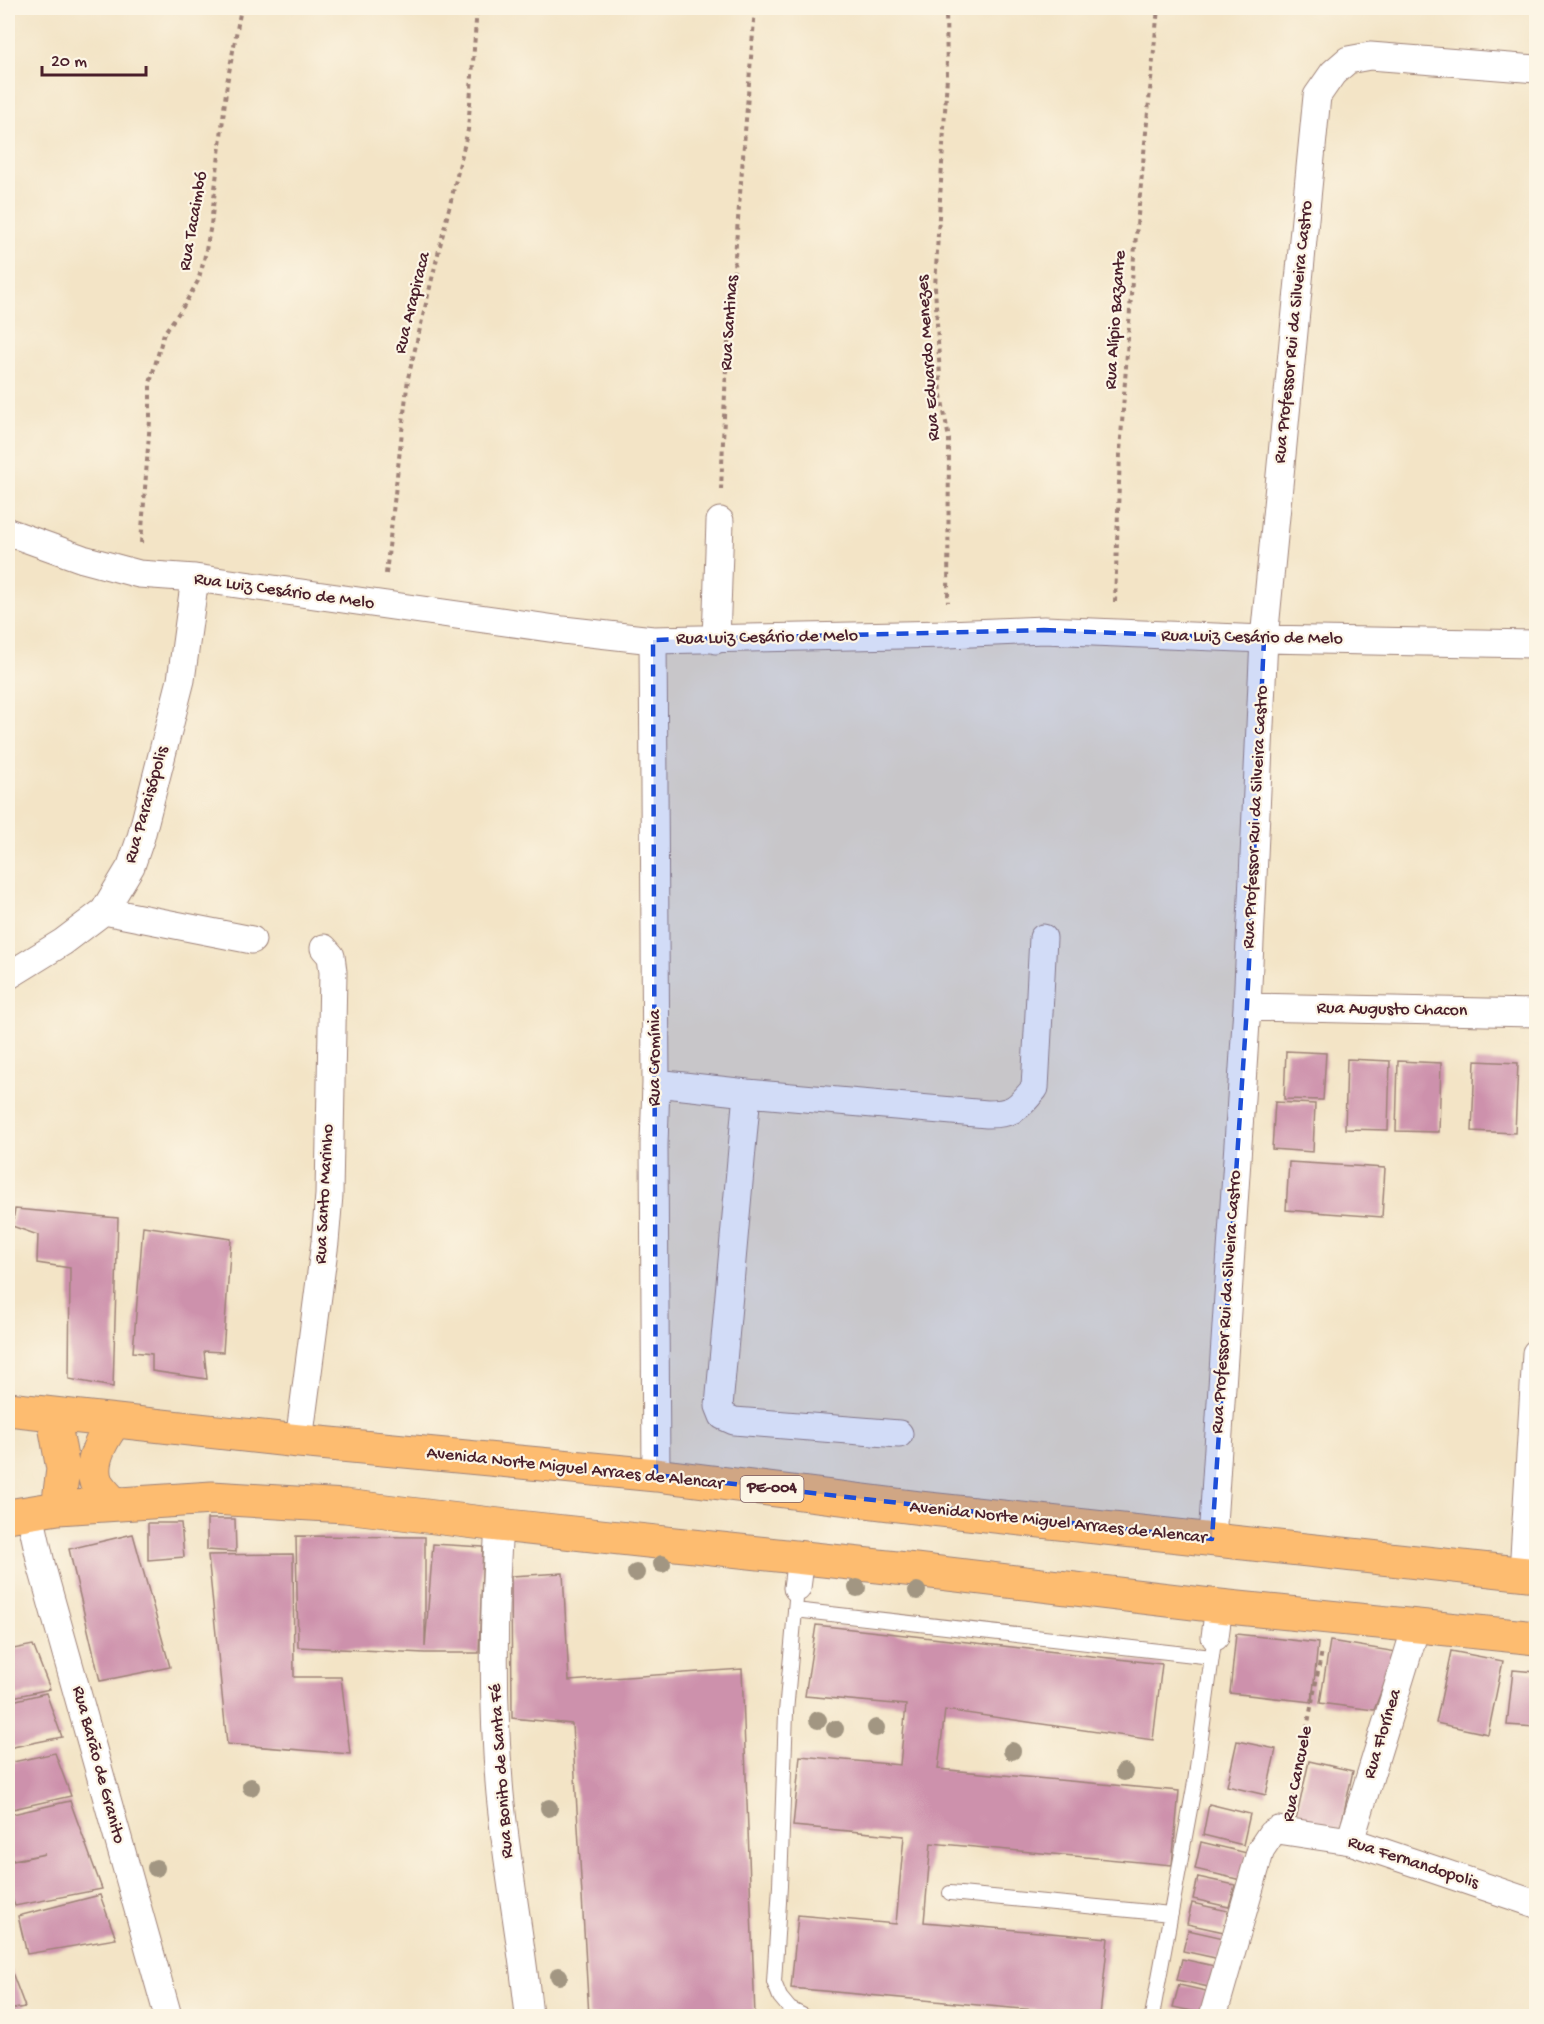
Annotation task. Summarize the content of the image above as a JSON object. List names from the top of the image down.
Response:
{
  "streets": {
    "main road": ["Avenida Norte Miguel Arraes de Alencar", "PE-004"],
    "street": [
      "Rua Professor Rui da Silveira Castro",
      "Rua Luiz Cesário de Melo",
      "Rua Paraisópolis",
      "Rua Augusto Chacon",
      "Rua Cromínia",
      "Rua Santo Marinho",
      "Rua Florínea",
      "Rua Barão de Granito",
      "Rua Bonito de Santa Fé",
      "Rua Cancuele",
      "Rua Fernandopolis"
    ],
    "path": [
      "Rua Tacaimbó",
      "Rua Arapiraca",
      "Rua Alípio Bazante",
      "Rua Santinas",
      "Rua Eduardo Menezes"
    ]
  },
  "crossings": [
    ["Rua Tacaimbó", "Rua Luiz Cesário de Melo"],
    ["Rua Arapiraca", "Rua Luiz Cesário de Melo"],
    ["Rua Alípio Bazante", "Rua Luiz Cesário de Melo"],
    ["Rua Professor Rui da Silveira Castro", "Rua Luiz Cesário de Melo"],
    ["Rua Professor Rui da Silveira Castro", "Rua Augusto Chacon"],
    ["Rua Professor Rui da Silveira Castro", "Avenida Norte Miguel Arraes de Alencar"],
    ["Rua Eduardo Menezes", "Rua Luiz Cesário de Melo"],
    ["Rua Luiz Cesário de Melo", "Rua Paraisópolis"],
    ["Rua Luiz Cesário de Melo", "Rua Cromínia"],
    ["Rua Cromínia", "Avenida Norte Miguel Arraes de Alencar"],
    ["Rua Santo Marinho", "Avenida Norte Miguel Arraes de Alencar"],
    ["Rua Florínea", "Rua Fernandopolis"],
    ["Rua Cancuele", "Rua Fernandopolis"]
  ],
  "scale_bar": "20 m"
}
